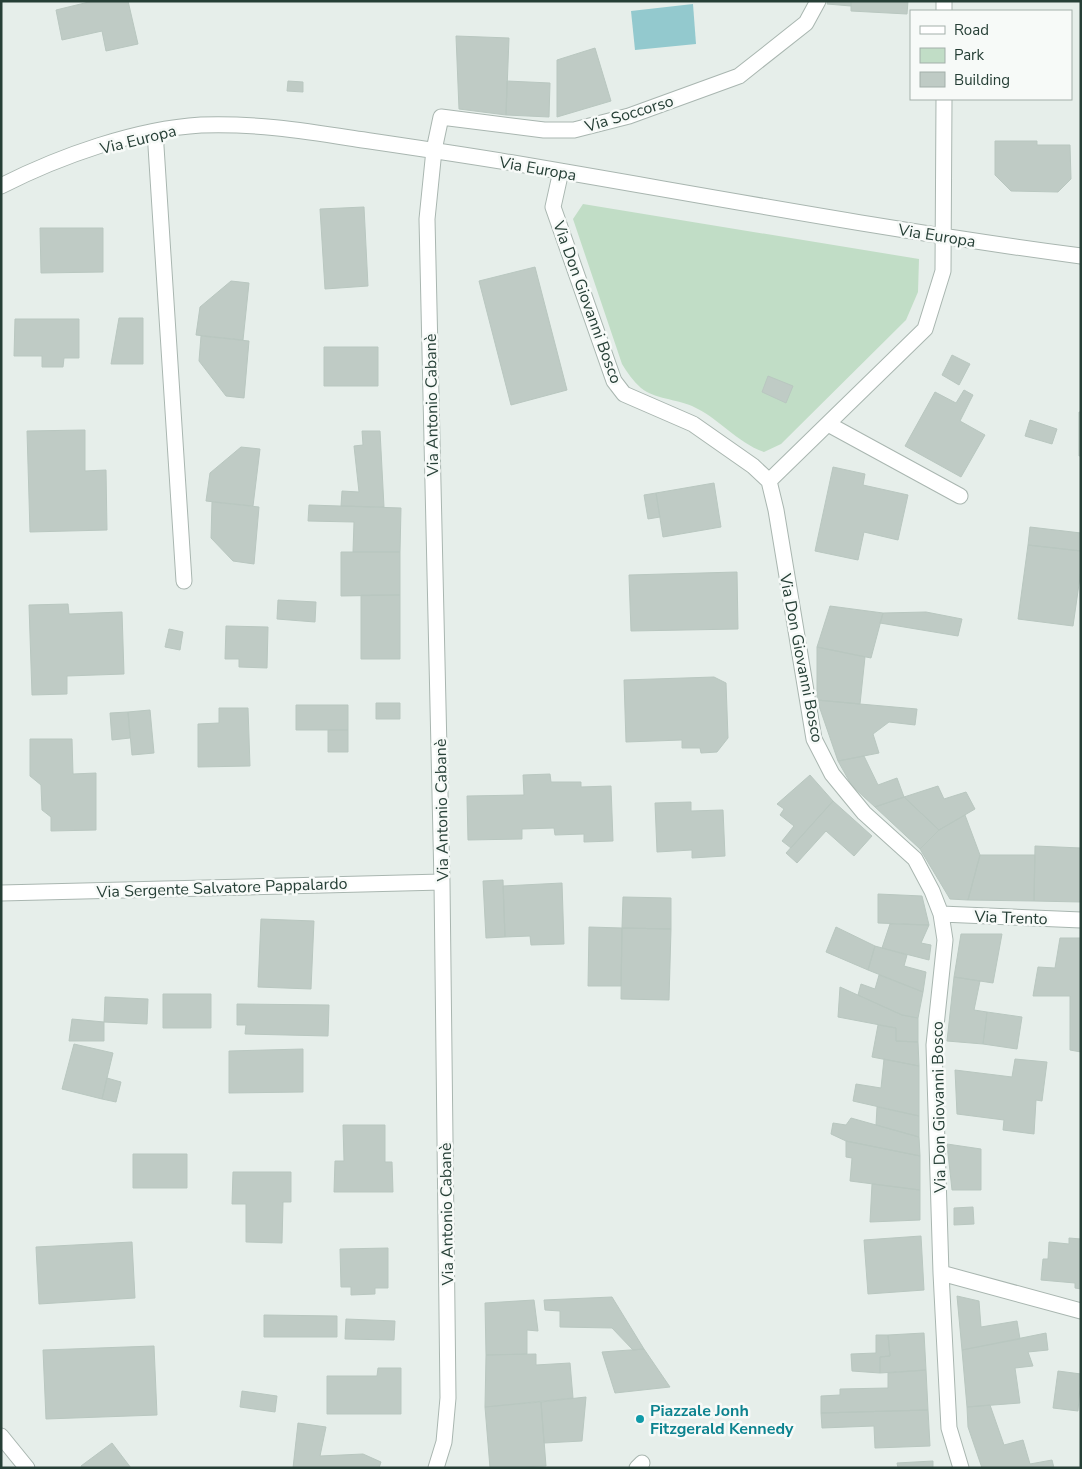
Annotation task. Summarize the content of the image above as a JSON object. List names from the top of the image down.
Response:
{
  "streets": {
    "street": [
      "Via Soccorso",
      "Via Europa",
      "Via Don Giovanni Bosco",
      "Via Antonio Cabanè",
      "Via Sergente Salvatore Pappalardo",
      "Via Trento"
    ]
  },
  "crossings": [
    ["Via Soccorso", "Via Europa"],
    ["Via Soccorso", "Via Antonio Cabanè"],
    ["Via Europa", "Via Don Giovanni Bosco"],
    ["Via Europa", "Via Antonio Cabanè"],
    ["Via Don Giovanni Bosco", "Via Trento"],
    ["Via Antonio Cabanè", "Via Sergente Salvatore Pappalardo"]
  ],
  "places": ["Piazzale Jonh Fitzgerald Kennedy"],
  "legend": ["Road", "Park", "Building"]
}
